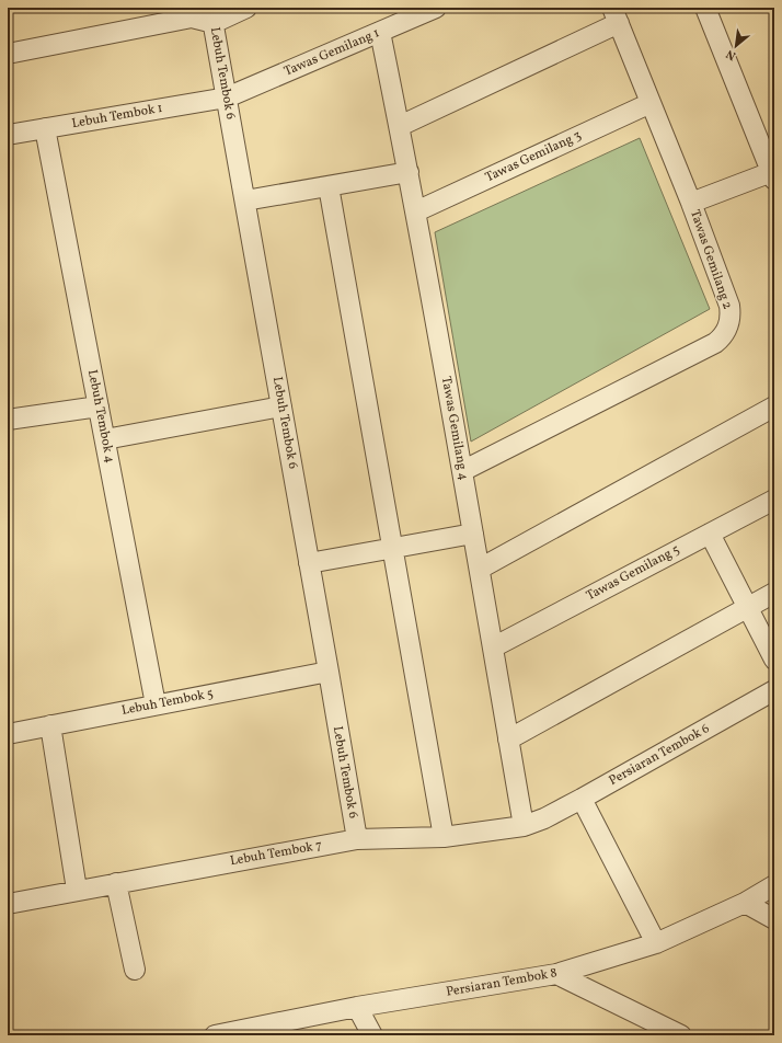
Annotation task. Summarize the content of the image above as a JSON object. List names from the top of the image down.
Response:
{
  "streets": {
    "street": [
      "Tawas Gemilang 1",
      "Lebuh Tembok 6",
      "Lebuh Tembok 1",
      "Tawas Gemilang 3",
      "Tawas Gemilang 2",
      "Lebuh Tembok 4",
      "Tawas Gemilang 4",
      "Tawas Gemilang 5",
      "Lebuh Tembok 5",
      "Persiaran Tembok 6",
      "Lebuh Tembok 7",
      "Persiaran Tembok 8"
    ]
  },
  "crossings": [
    ["Tawas Gemilang 1", "Lebuh Tembok 6"],
    ["Tawas Gemilang 1", "Lebuh Tembok 1"],
    ["Tawas Gemilang 1", "Tawas Gemilang 4"],
    ["Lebuh Tembok 6", "Lebuh Tembok 1"],
    ["Lebuh Tembok 6", "Lebuh Tembok 5"],
    ["Lebuh Tembok 6", "Lebuh Tembok 7"],
    ["Lebuh Tembok 1", "Lebuh Tembok 4"],
    ["Tawas Gemilang 3", "Tawas Gemilang 2"],
    ["Tawas Gemilang 3", "Tawas Gemilang 4"],
    ["Tawas Gemilang 2", "Tawas Gemilang 4"],
    ["Lebuh Tembok 4", "Lebuh Tembok 5"],
    ["Tawas Gemilang 4", "Tawas Gemilang 5"],
    ["Tawas Gemilang 4", "Lebuh Tembok 7"],
    ["Persiaran Tembok 6", "Lebuh Tembok 7"]
  ],
  "north": "bottom left"
}
